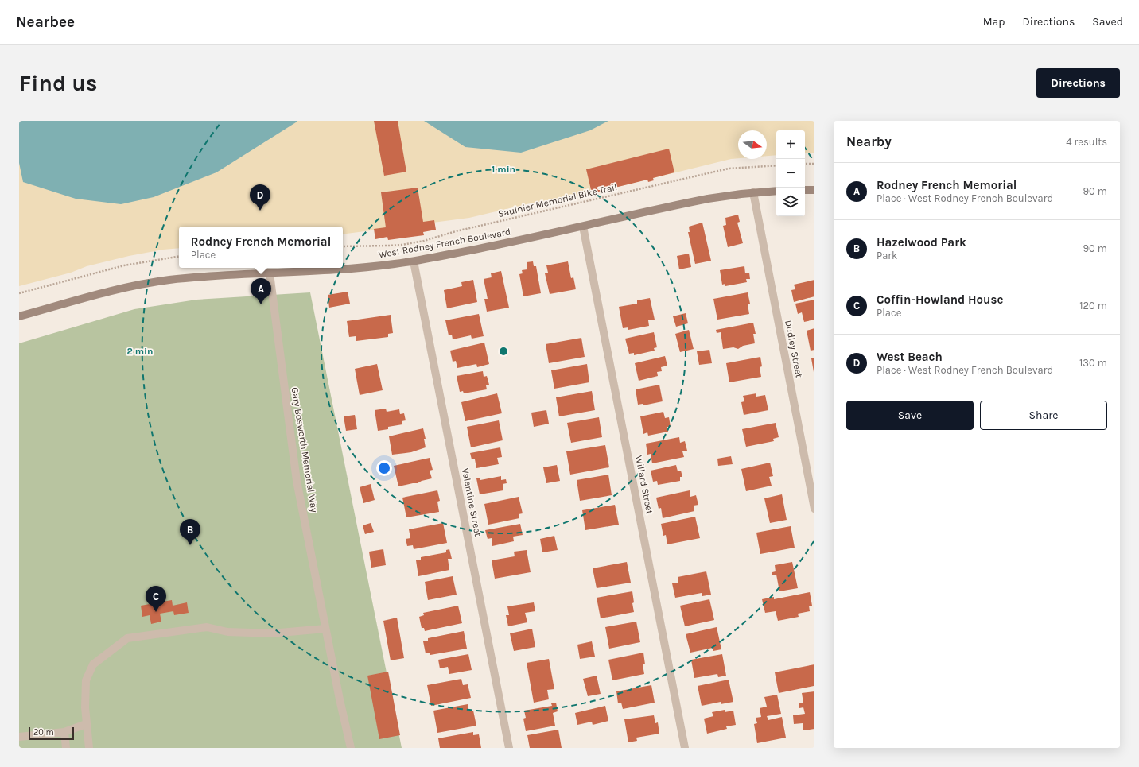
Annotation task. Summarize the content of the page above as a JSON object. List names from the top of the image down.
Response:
{
  "streets": {
    "main road": ["West Rodney French Boulevard"],
    "street": [
      "Dudley Street",
      "Gary Bosworth Memorial Way",
      "Willard Street",
      "Valentine Street"
    ],
    "path": ["Saulnier Memorial Bike Trail"]
  },
  "crossings": [
    ["West Rodney French Boulevard", "Dudley Street"],
    ["West Rodney French Boulevard", "Gary Bosworth Memorial Way"],
    ["West Rodney French Boulevard", "Willard Street"],
    ["West Rodney French Boulevard", "Valentine Street"]
  ],
  "scale_bar": "20 m",
  "north": "right",
  "page": {
    "header": "Nearbee",
    "nav": ["Map", "Directions", "Saved"],
    "buttons": [
      "Directions",
      ["Save", "Share"]
    ],
    "title": "Find us",
    "heading": ["Nearby", "4 results"],
    "map_buttons": ["+", "−"],
    "list": [
      {
        "mark": "A",
        "name": "Rodney French Memorial",
        "note": "Place · West Rodney French Boulevard",
        "value": "90 m"
      },
      {
        "mark": "B",
        "name": "Hazelwood Park",
        "note": "Park",
        "value": "90 m"
      },
      {
        "mark": "C",
        "name": "Coffin-Howland House",
        "note": "Place",
        "value": "120 m"
      },
      {
        "mark": "D",
        "name": "West Beach",
        "note": "Place · West Rodney French Boulevard",
        "value": "130 m"
      }
    ],
    "pins": [
      "D",
      "A",
      "B",
      "C"
    ],
    "popup": ["Rodney French Memorial", "Place"],
    "scale": "20 m"
  },
  "rings": ["1 min", "2 min"]
}
